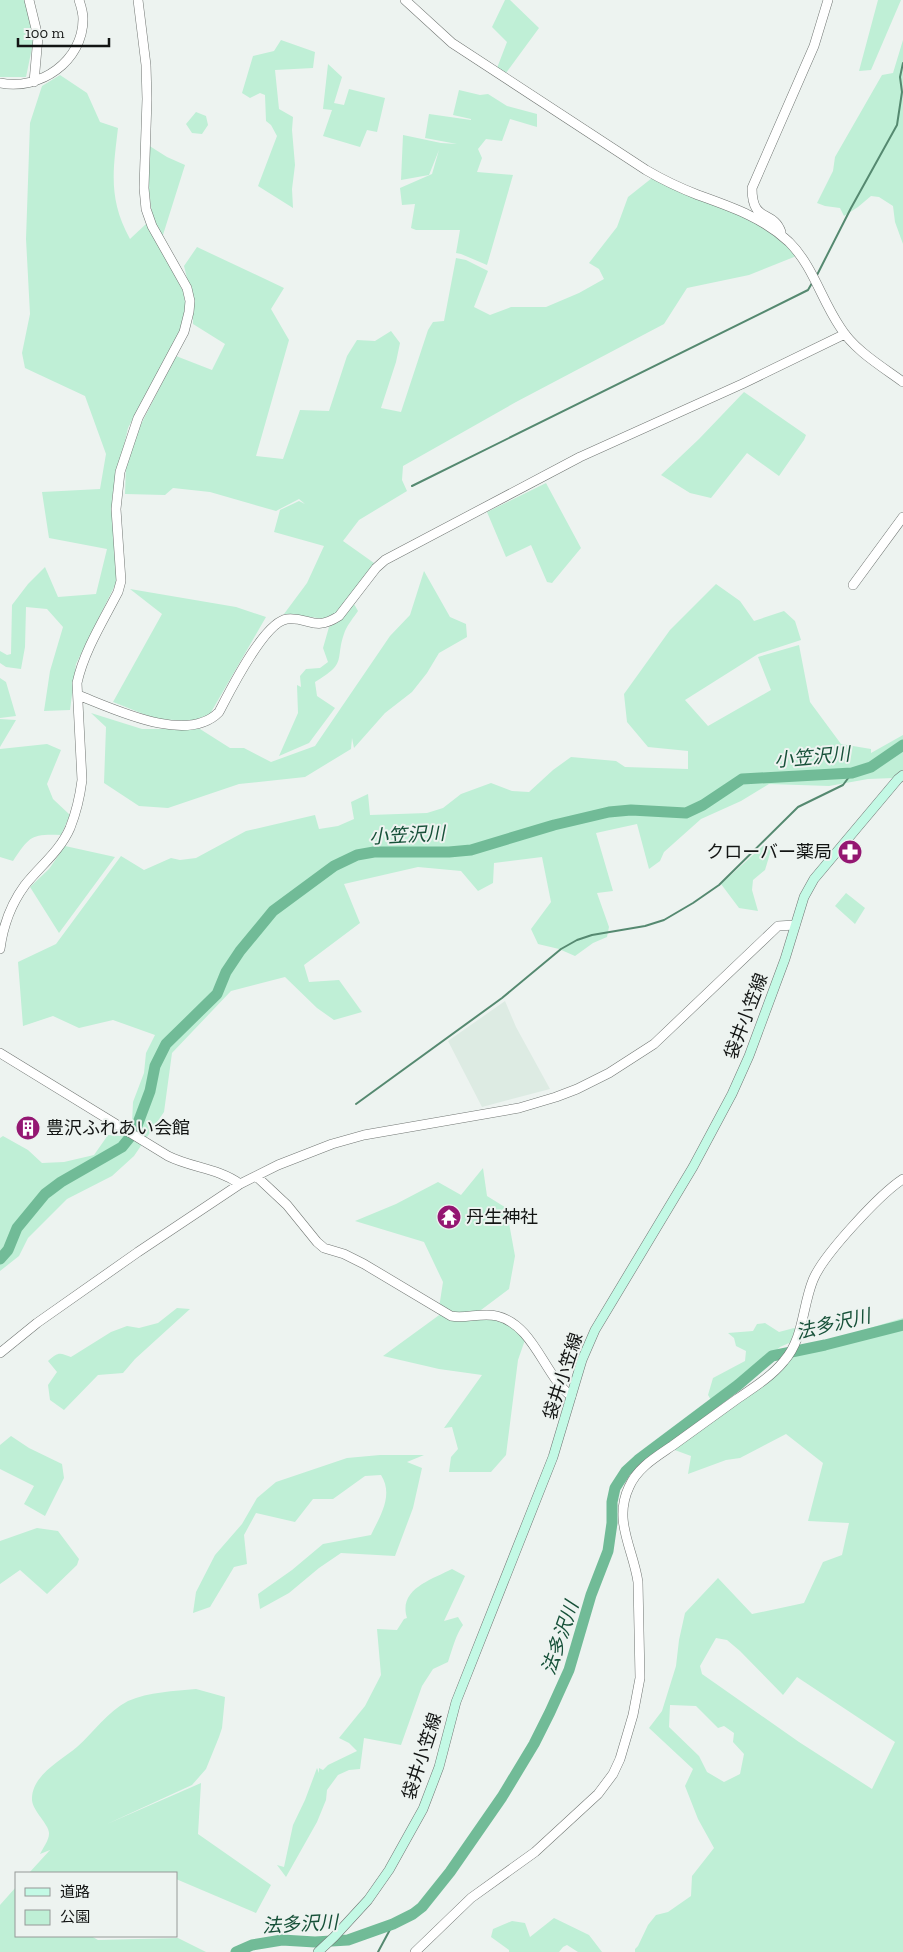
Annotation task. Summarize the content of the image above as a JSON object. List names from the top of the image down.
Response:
{
  "streets": {
    "main road": ["袋井小笠線"]
  },
  "water": ["小笠沢川", "法多沢川"],
  "places": {
    "pharmacy": ["クローバー薬局"],
    "building": ["豊沢ふれあい会館"],
    "temple": ["丹生神社"]
  },
  "legend": ["道路", "公園"],
  "scale_bar": "100 m"
}
